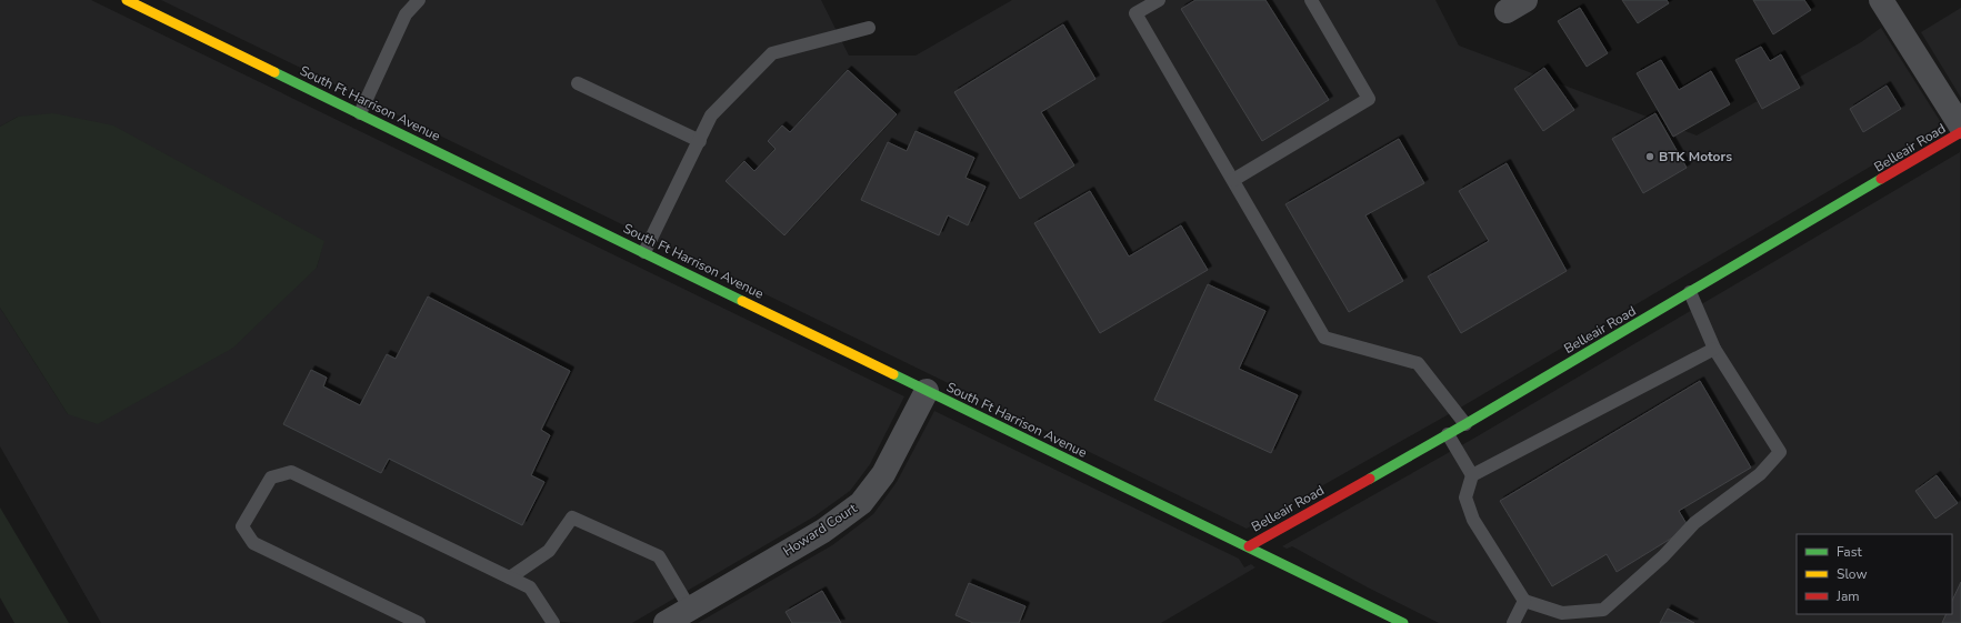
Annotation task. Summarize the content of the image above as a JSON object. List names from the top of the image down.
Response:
{
  "streets": {
    "main road": ["South Ft Harrison Avenue", "Belleair Road"],
    "street": ["Howard Court"]
  },
  "crossings": [
    ["South Ft Harrison Avenue", "Belleair Road"],
    ["South Ft Harrison Avenue", "Howard Court"]
  ],
  "places": ["BTK Motors"],
  "legend": ["Fast", "Slow", "Jam"]
}
